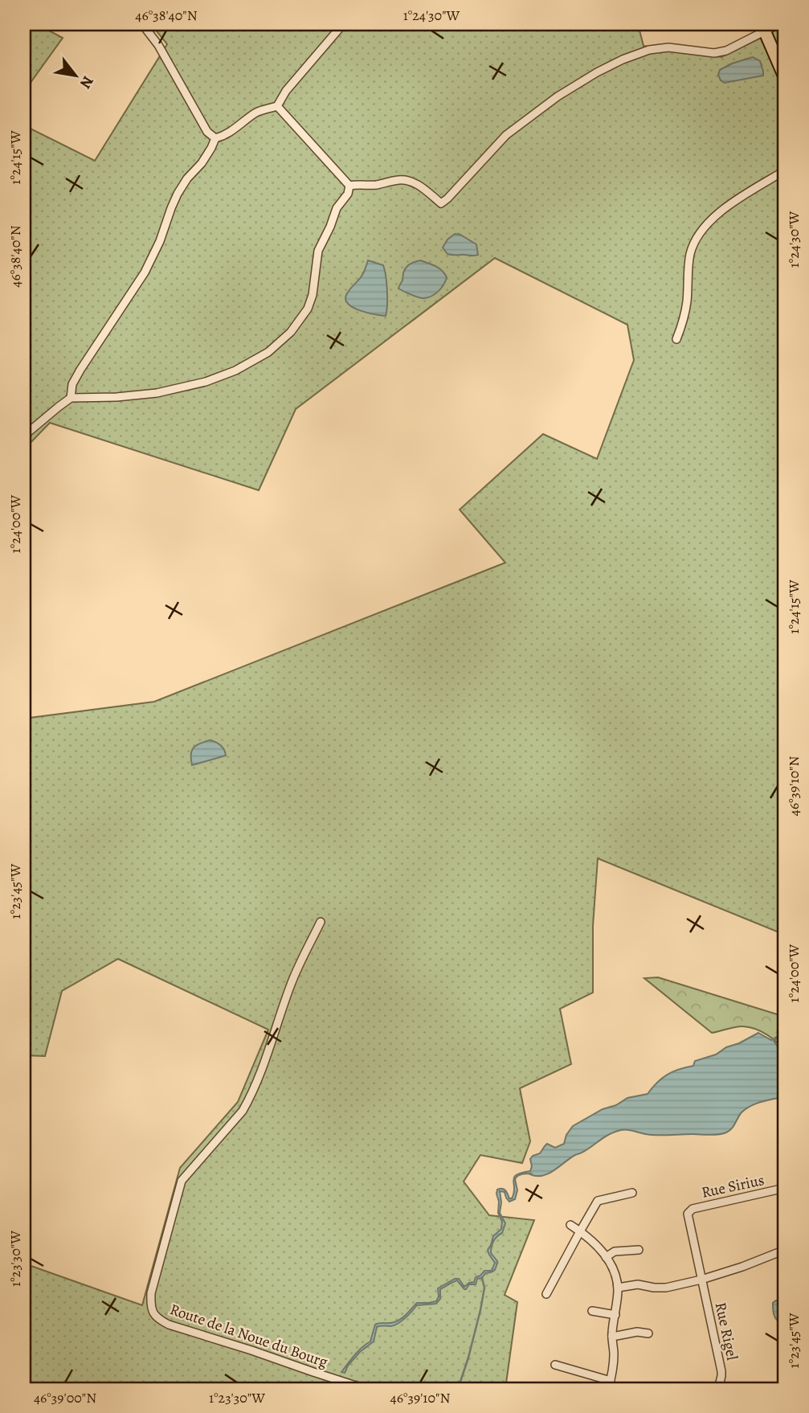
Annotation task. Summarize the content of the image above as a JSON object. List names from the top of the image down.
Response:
{
  "streets": {
    "street": ["Rue Sirius", "Rue Rigel", "Route de la Noue du Bourg"]
  },
  "crossings": [
    ["Rue Sirius", "Rue Rigel"]
  ],
  "north": "bottom right",
  "coordinates": [
    "46°38'40\"N",
    "1°24'30\"W",
    "1°24'15\"W",
    "1°24'00\"W",
    "46°39'10\"N",
    "1°23'45\"W",
    "1°23'30\"W",
    "46°39'00\"N"
  ]
}
